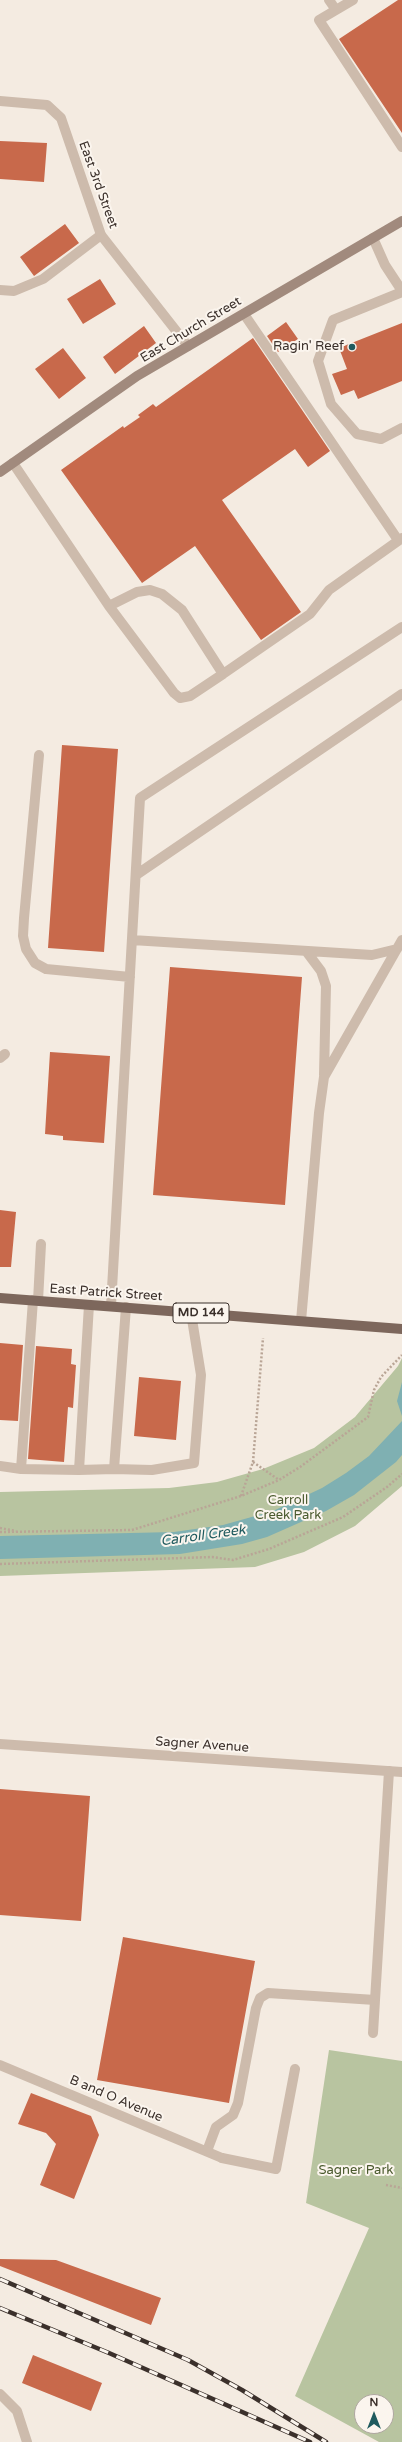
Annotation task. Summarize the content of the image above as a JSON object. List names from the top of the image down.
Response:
{
  "streets": {
    "main road": ["East Church Street", "East Patrick Street", "MD 144"],
    "street": ["East 3rd Street", "Sagner Avenue", "B and O Avenue"]
  },
  "crossings": [
    ["East 3rd Street", "East Church Street"]
  ],
  "water": ["Carroll Creek"],
  "parks": ["Carroll Creek Park", "Sagner Park"],
  "places": ["Ragin' Reef"],
  "north": "top"
}
